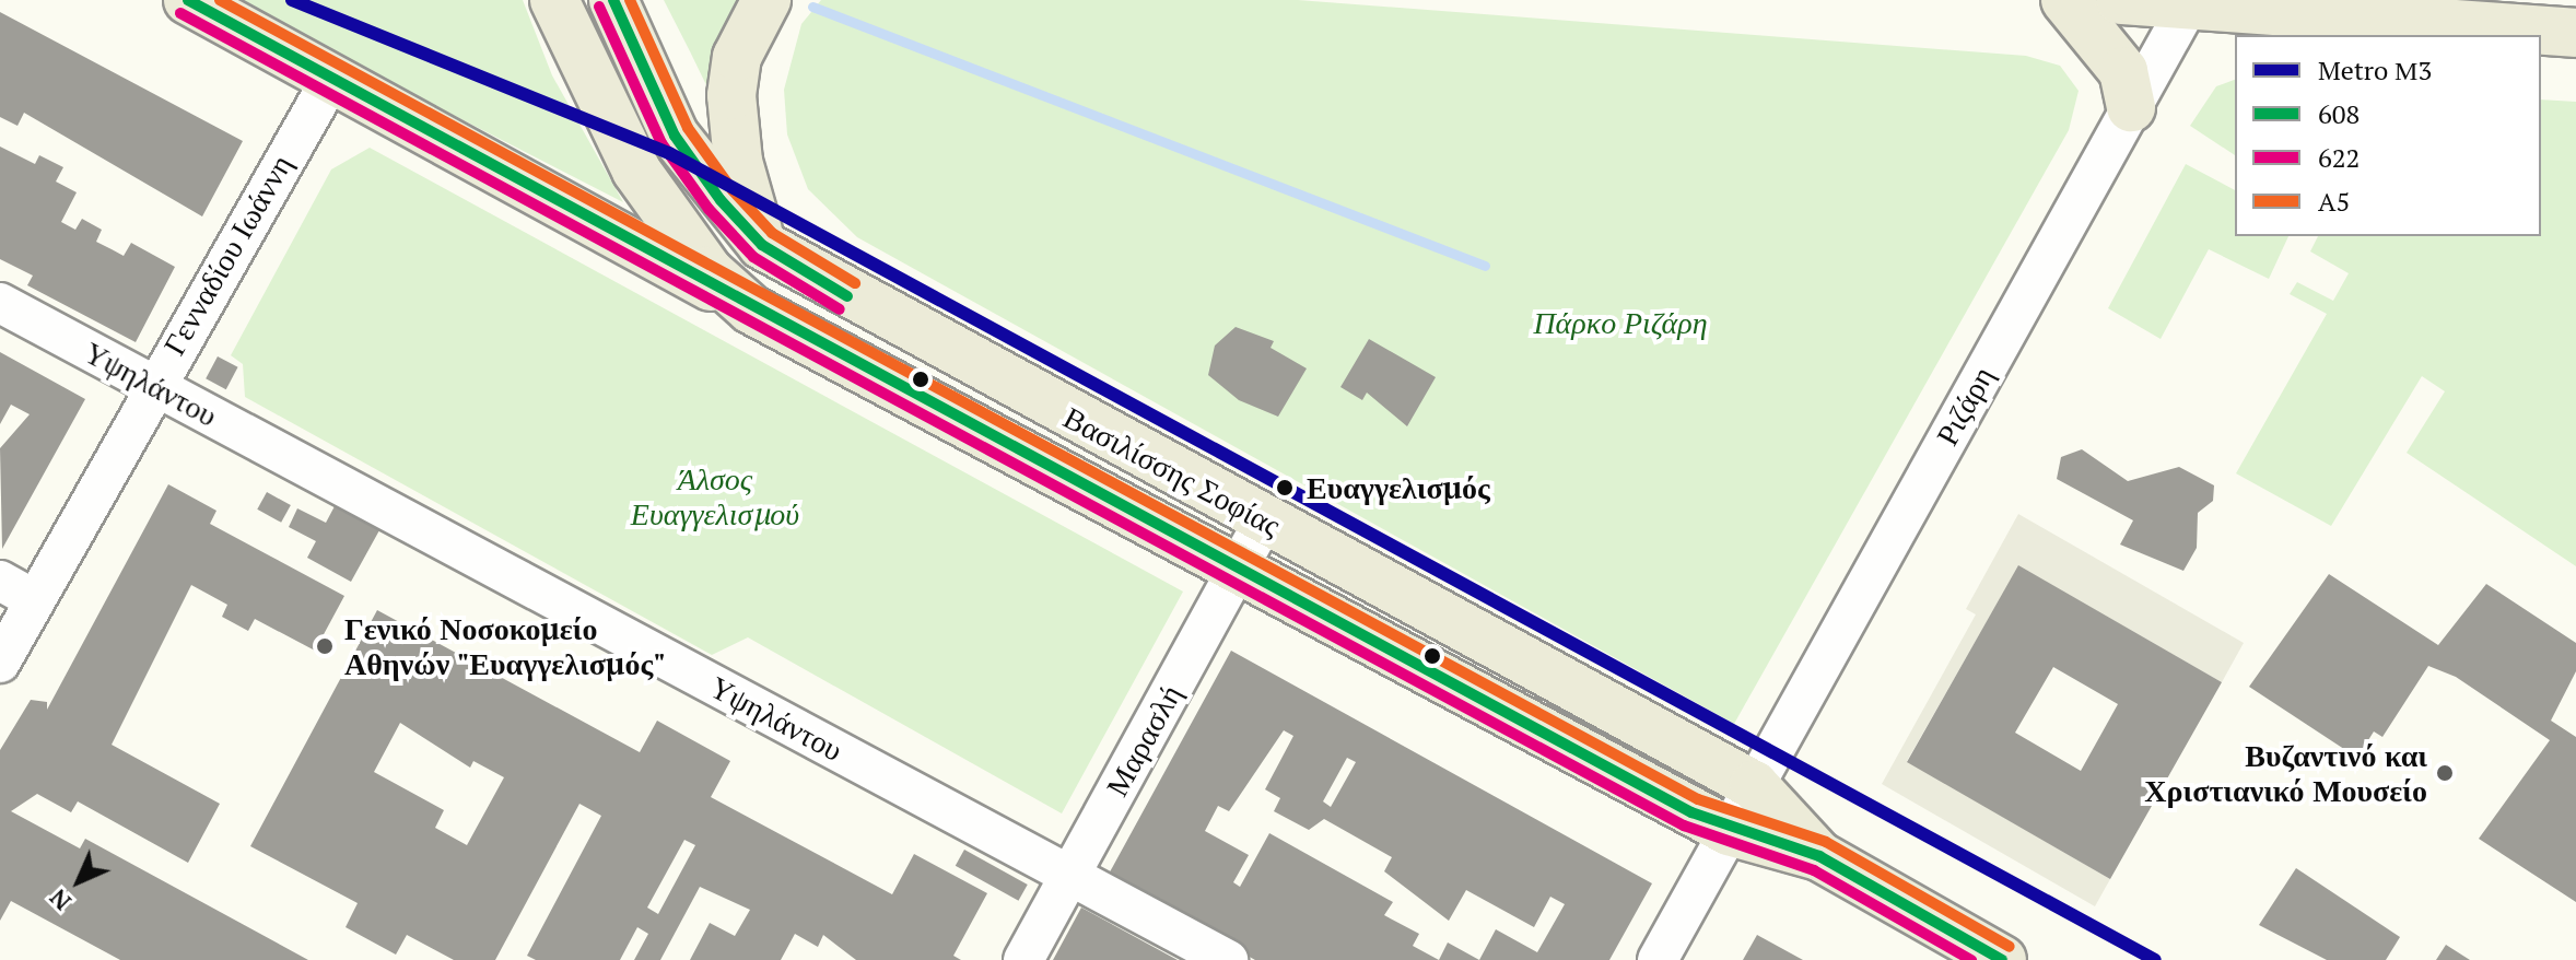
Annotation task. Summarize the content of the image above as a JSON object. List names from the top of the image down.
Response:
{
  "streets": {
    "main road": ["Βασιλίσσης Σοφίας"],
    "street": [
      "Γενναδίου Ιωάννη",
      "Υψηλάντου",
      "Ριζάρη",
      "Μαρασλή"
    ]
  },
  "crossings": [
    ["Γενναδίου Ιωάννη", "Υψηλάντου"],
    ["Υψηλάντου", "Μαρασλή"],
    ["Ριζάρη", "Βασιλίσσης Σοφίας"],
    ["Βασιλίσσης Σοφίας", "Μαρασλή"]
  ],
  "parks": ["Πάρκο Ριζάρη", "Άλσος Ευαγγελισμού"],
  "places": ["Ευαγγελισμός", "Γενικό Νοσοκομείο Αθηνών \"Ευαγγελισμός\"", "Βυζαντινό και Χριστιανικό Μουσείο"],
  "lines": [
    "metro line Μ3",
    "transit line 608",
    "transit line A5",
    "transit line 622"
  ],
  "legend": [
    "Metro Μ3",
    "608",
    "622",
    "A5"
  ],
  "north": "bottom left"
}
